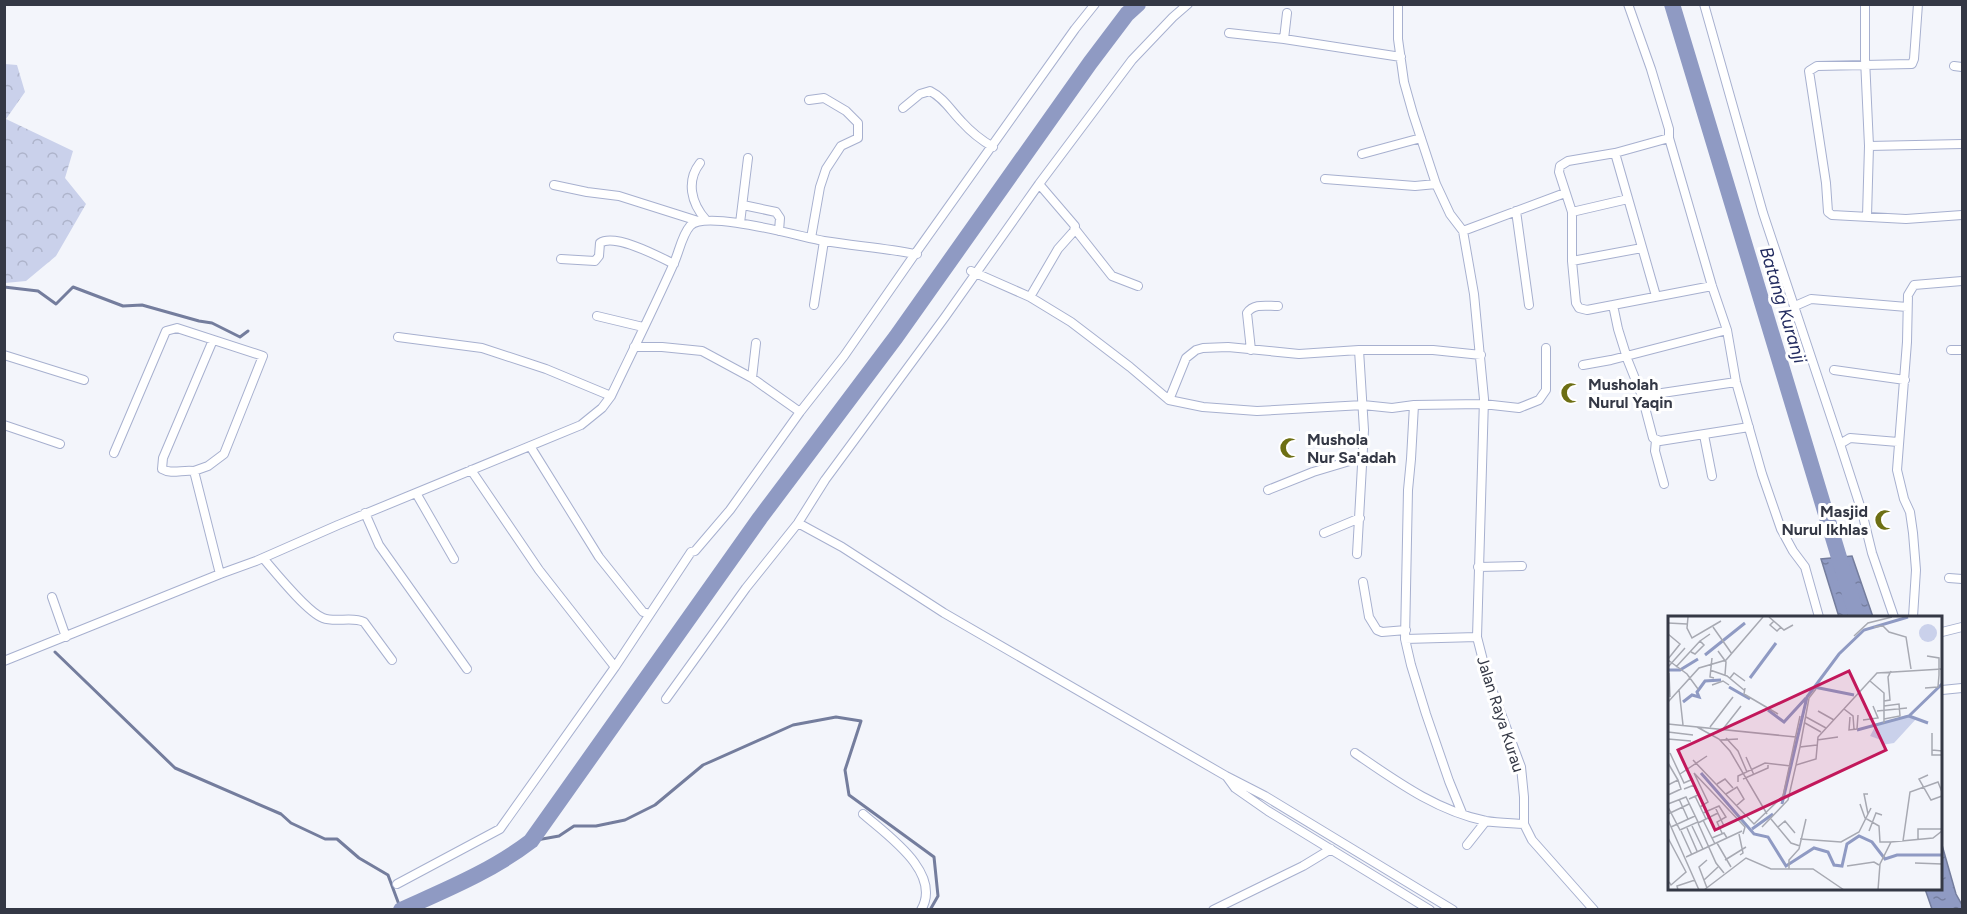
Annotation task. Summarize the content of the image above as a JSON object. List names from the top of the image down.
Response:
{
  "streets": {
    "street": ["Jalan Raya Kurau"]
  },
  "water": ["Batang Kuranji"],
  "places": {
    "mosque": ["Musholah Nurul Yaqin", "Mushola Nur Sa'adah", "Masjid Nurul Ikhlas"]
  }
}
